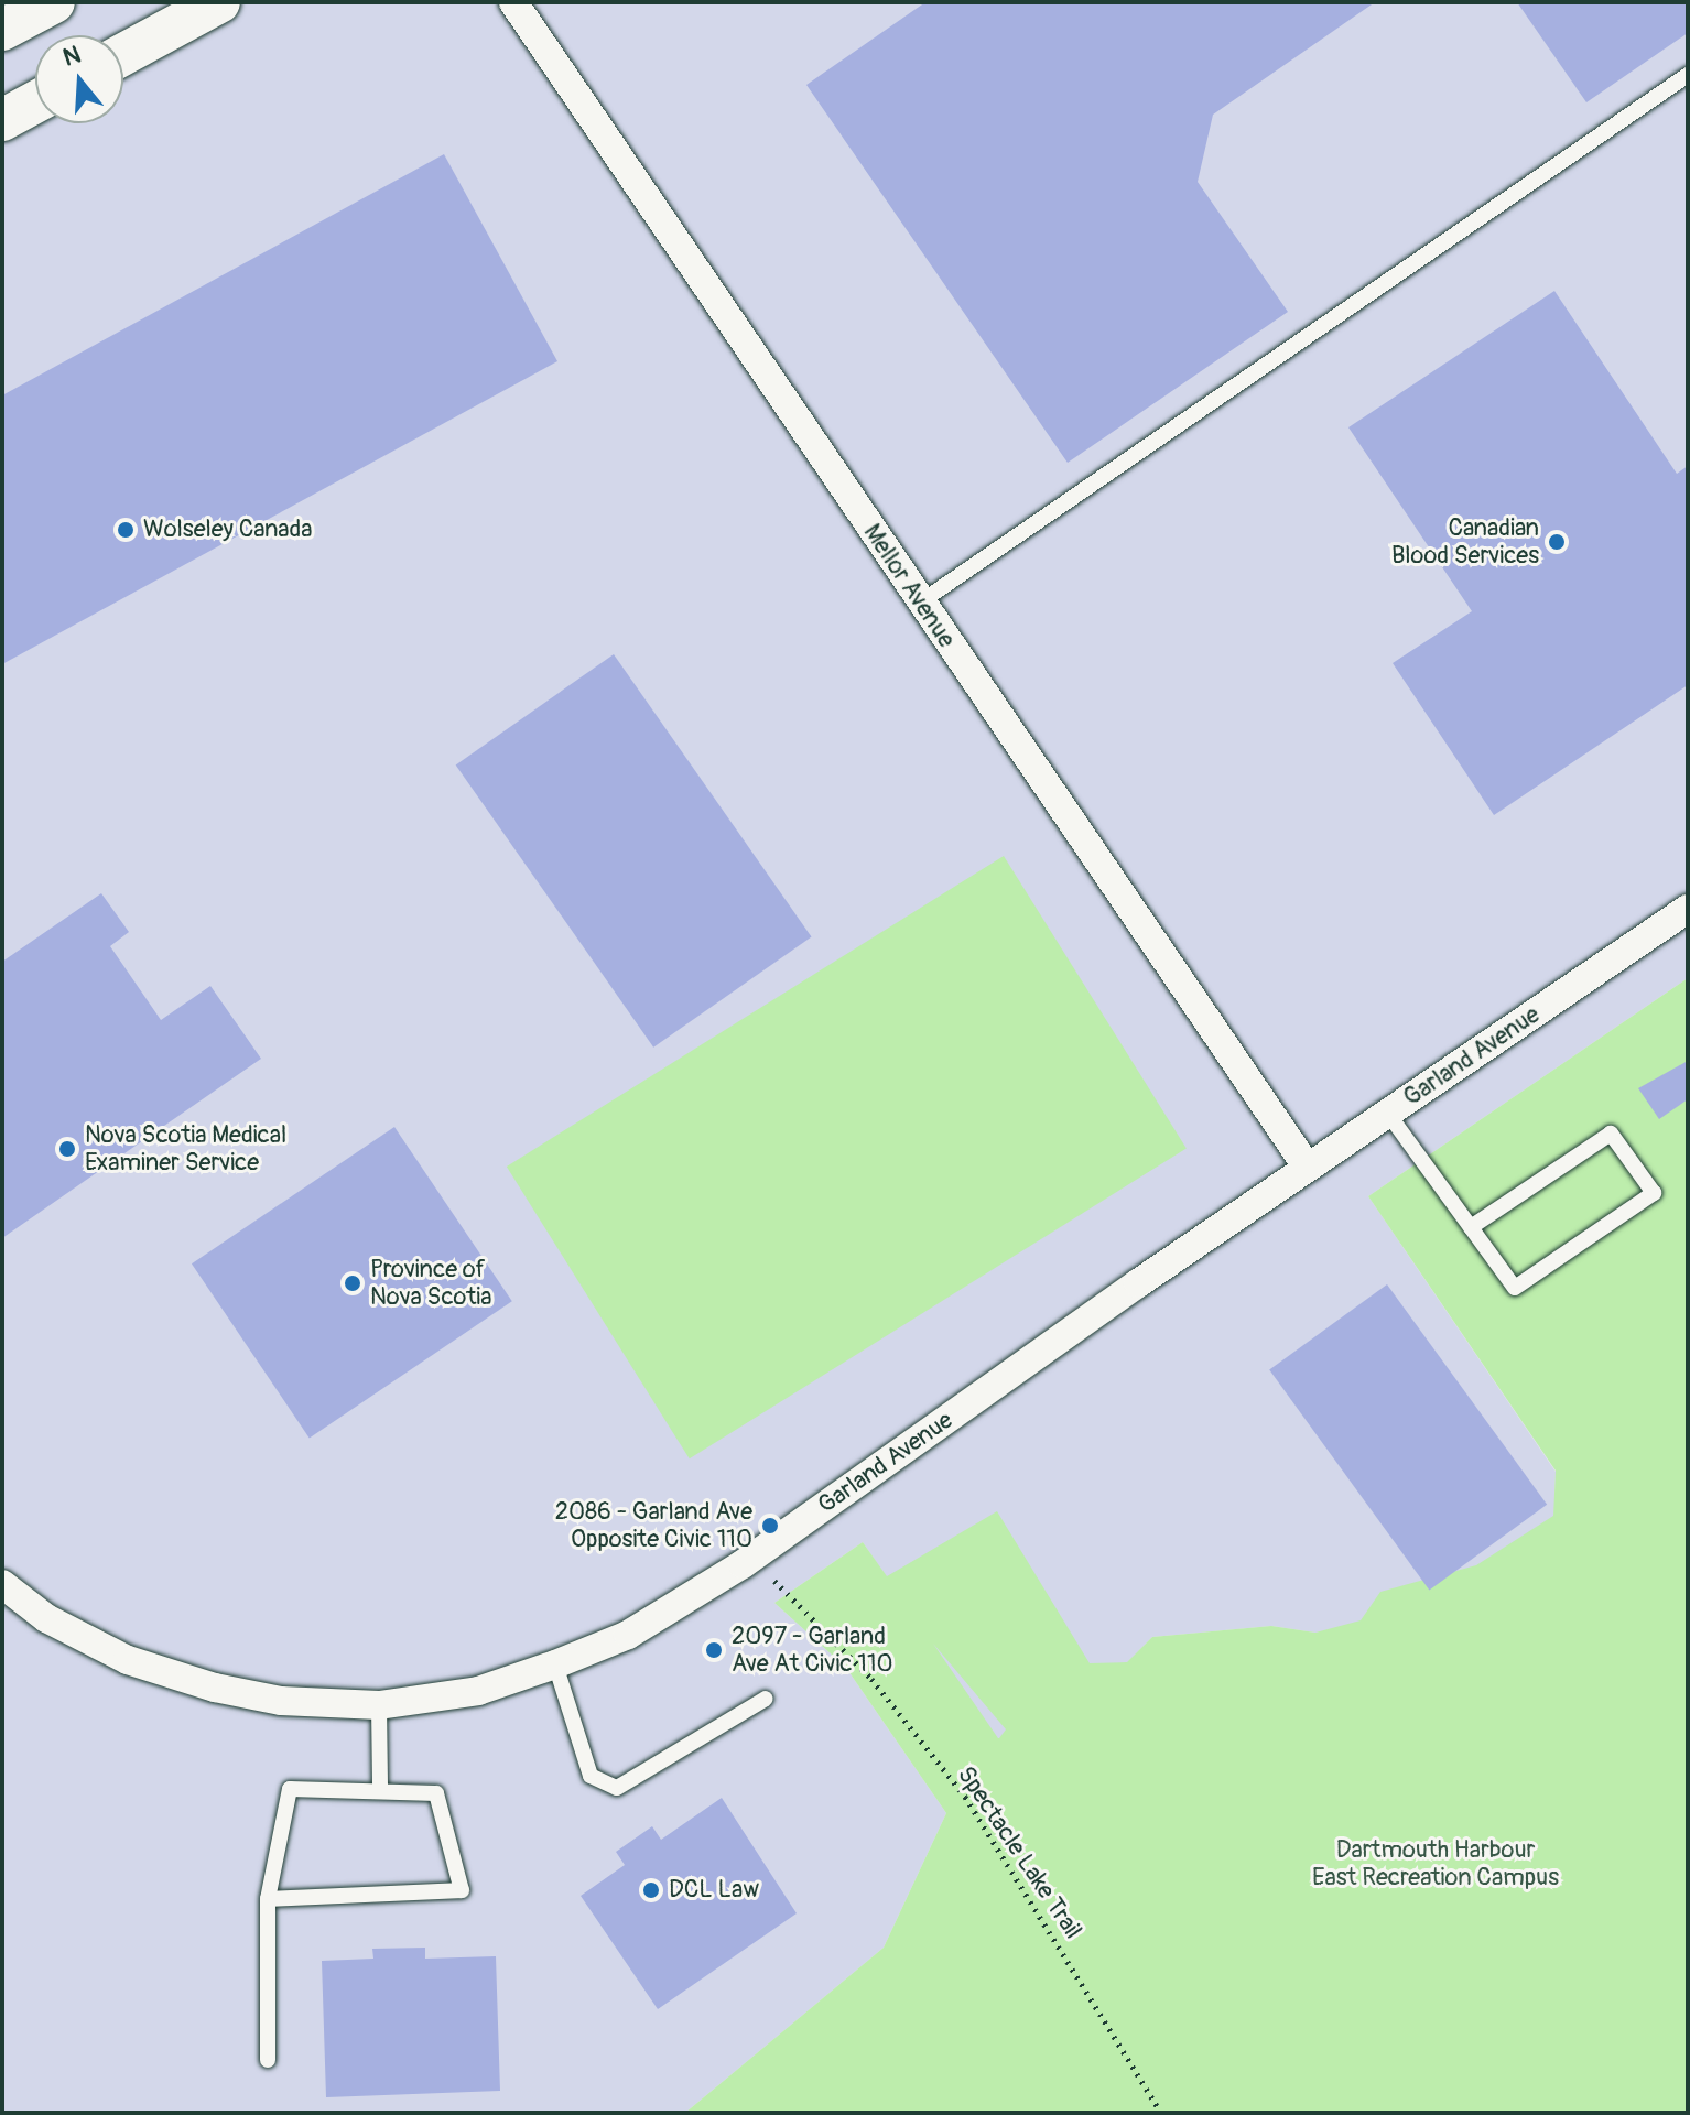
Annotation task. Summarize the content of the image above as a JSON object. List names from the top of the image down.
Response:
{
  "streets": {
    "street": ["Mellor Avenue", "Garland Avenue"],
    "path": ["Spectacle Lake Trail"]
  },
  "crossings": [
    ["Mellor Avenue", "Garland Avenue"],
    ["Garland Avenue", "Spectacle Lake Trail"]
  ],
  "parks": ["Dartmouth Harbour East Recreation Campus"],
  "places": [
    "Wolseley Canada",
    "Canadian Blood Services",
    "Nova Scotia Medical Examiner Service",
    "Province of Nova Scotia",
    "2086 - Garland Ave Opposite Civic 110",
    "2097 - Garland Ave At Civic 110",
    "DCL Law"
  ],
  "north": "top"
}
